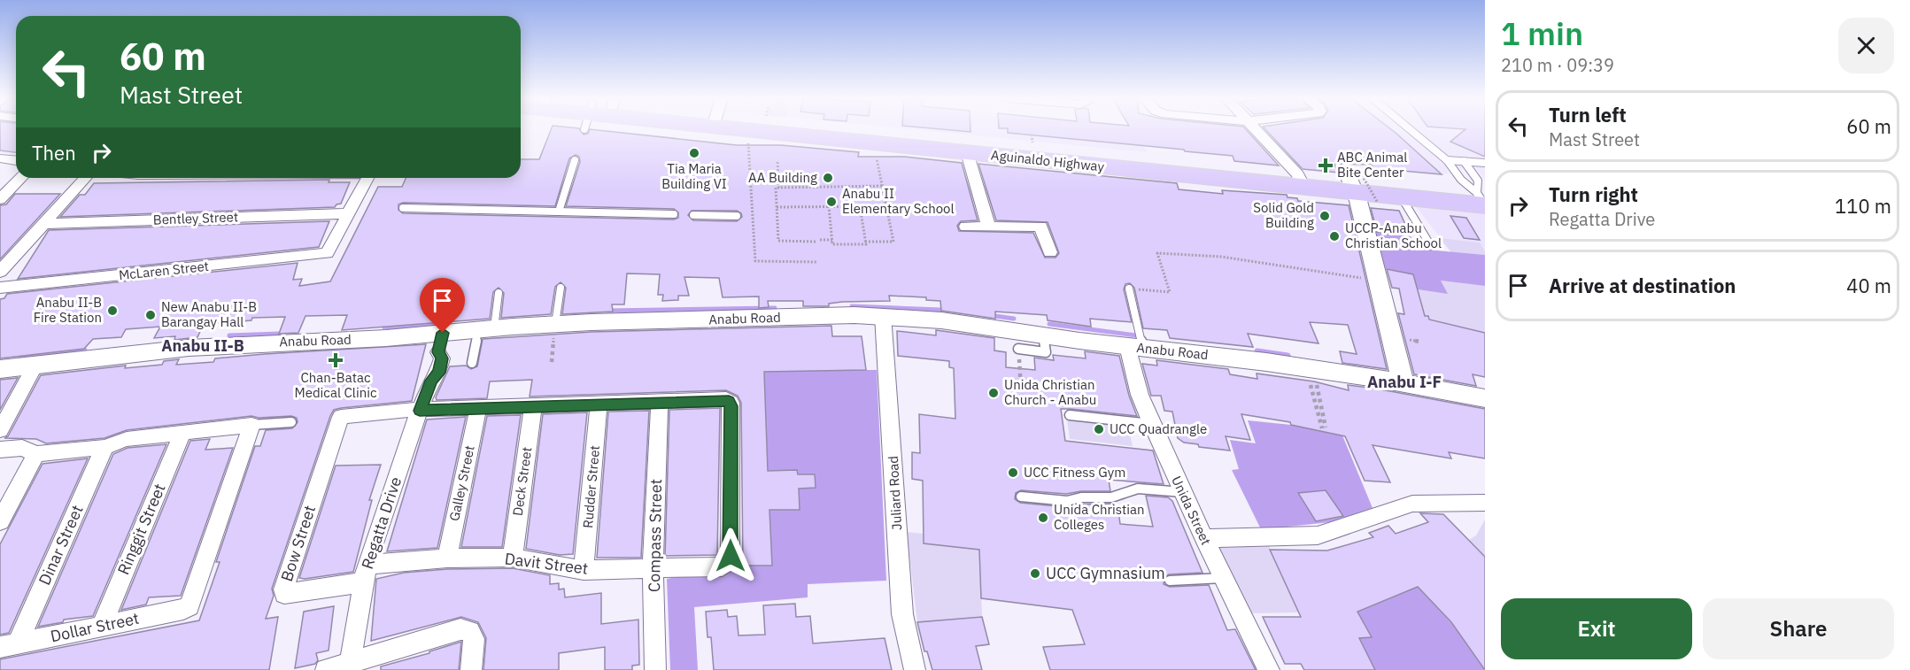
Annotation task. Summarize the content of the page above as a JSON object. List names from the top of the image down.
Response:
{
  "streets": {
    "highway": ["Aguinaldo Highway"],
    "street": [
      "Bentley Street",
      "McLaren Street",
      "Anabu Road",
      "Deck Street",
      "Galley Street",
      "Rudder Street",
      "Juliard Road",
      "Unida Street",
      "Regatta Drive",
      "Ringgit Street",
      "Compass Street",
      "Bow Street",
      "Dinar Street",
      "Davit Street",
      "Dollar Street"
    ]
  },
  "crossings": [
    ["Bentley Street", "McLaren Street"],
    ["Anabu Road", "Juliard Road"],
    ["Anabu Road", "Unida Street"],
    ["Anabu Road", "Regatta Drive"],
    ["Deck Street", "Davit Street"],
    ["Galley Street", "Davit Street"],
    ["Rudder Street", "Davit Street"],
    ["Regatta Drive", "Bow Street"],
    ["Regatta Drive", "Davit Street"],
    ["Ringgit Street", "Dollar Street"],
    ["Compass Street", "Davit Street"],
    ["Bow Street", "Davit Street"],
    ["Dinar Street", "Dollar Street"]
  ],
  "districts": ["Anabu II-B", "Anabu I-F"],
  "places": {
    "other": [
      "Tia Maria Building VI",
      "AA Building",
      "Anabu II Elementary School",
      "Solid Gold Building",
      "UCCP-Anabu Christian School",
      "Anabu II-B Fire Station",
      "New Anabu II-B Barangay Hall",
      "Unida Christian Church - Anabu",
      "UCC Quadrangle",
      "UCC Fitness Gym",
      "Unida Christian Colleges",
      "UCC Gymnasium"
    ],
    "health": ["ABC Animal Bite Center", "Chan-Batac Medical Clinic"]
  },
  "page": {
    "heading": ["1 min", "210 m · 09:39"],
    "turn": ["60 m", "Mast Street"],
    "list": [
      {
        "name": "Turn left",
        "note": "Mast Street",
        "value": "60 m"
      },
      {
        "name": "Turn right",
        "note": "Regatta Drive",
        "value": "110 m"
      },
      {
        "name": "Arrive at destination",
        "value": "40 m"
      }
    ],
    "then": "Then",
    "buttons": ["Exit", "Share"]
  }
}
